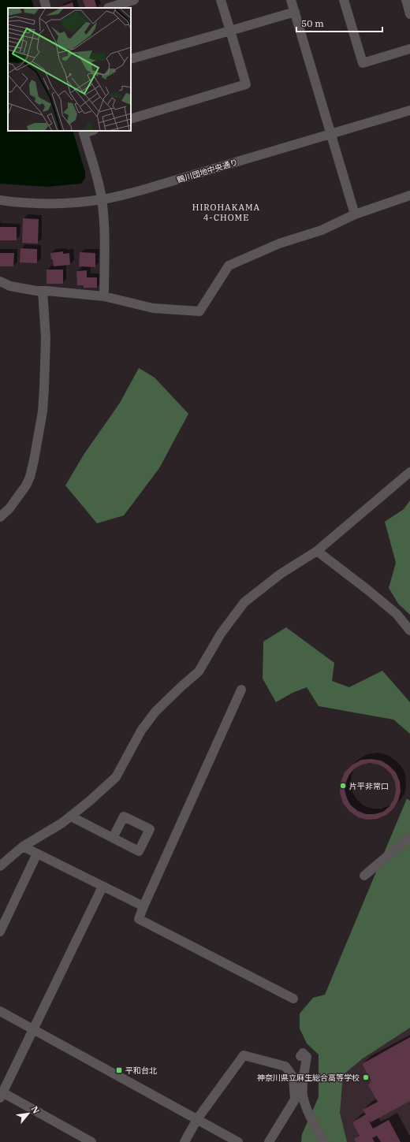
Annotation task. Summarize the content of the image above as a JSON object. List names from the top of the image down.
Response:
{
  "streets": {
    "street": ["鶴川団地中央通り"]
  },
  "districts": ["HIROHAKAMA 4-CHOME"],
  "places": {
    "other": ["片平非常口", "神奈川県立麻生総合高等学校"],
    "transit": ["平和台北"]
  },
  "scale_bar": "50 m",
  "north": "top right"
}
